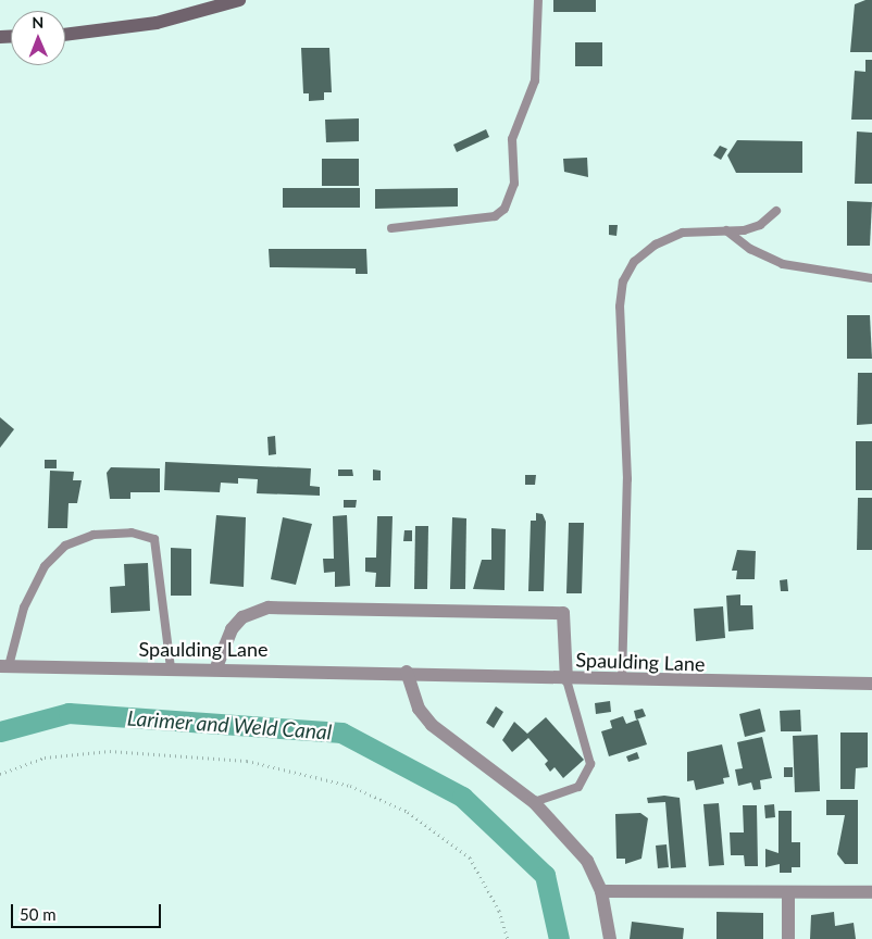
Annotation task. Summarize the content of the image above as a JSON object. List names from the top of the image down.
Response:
{
  "streets": {
    "street": ["Spaulding Lane"]
  },
  "water": ["Larimer and Weld Canal"],
  "scale_bar": "50 m",
  "north": "top"
}
